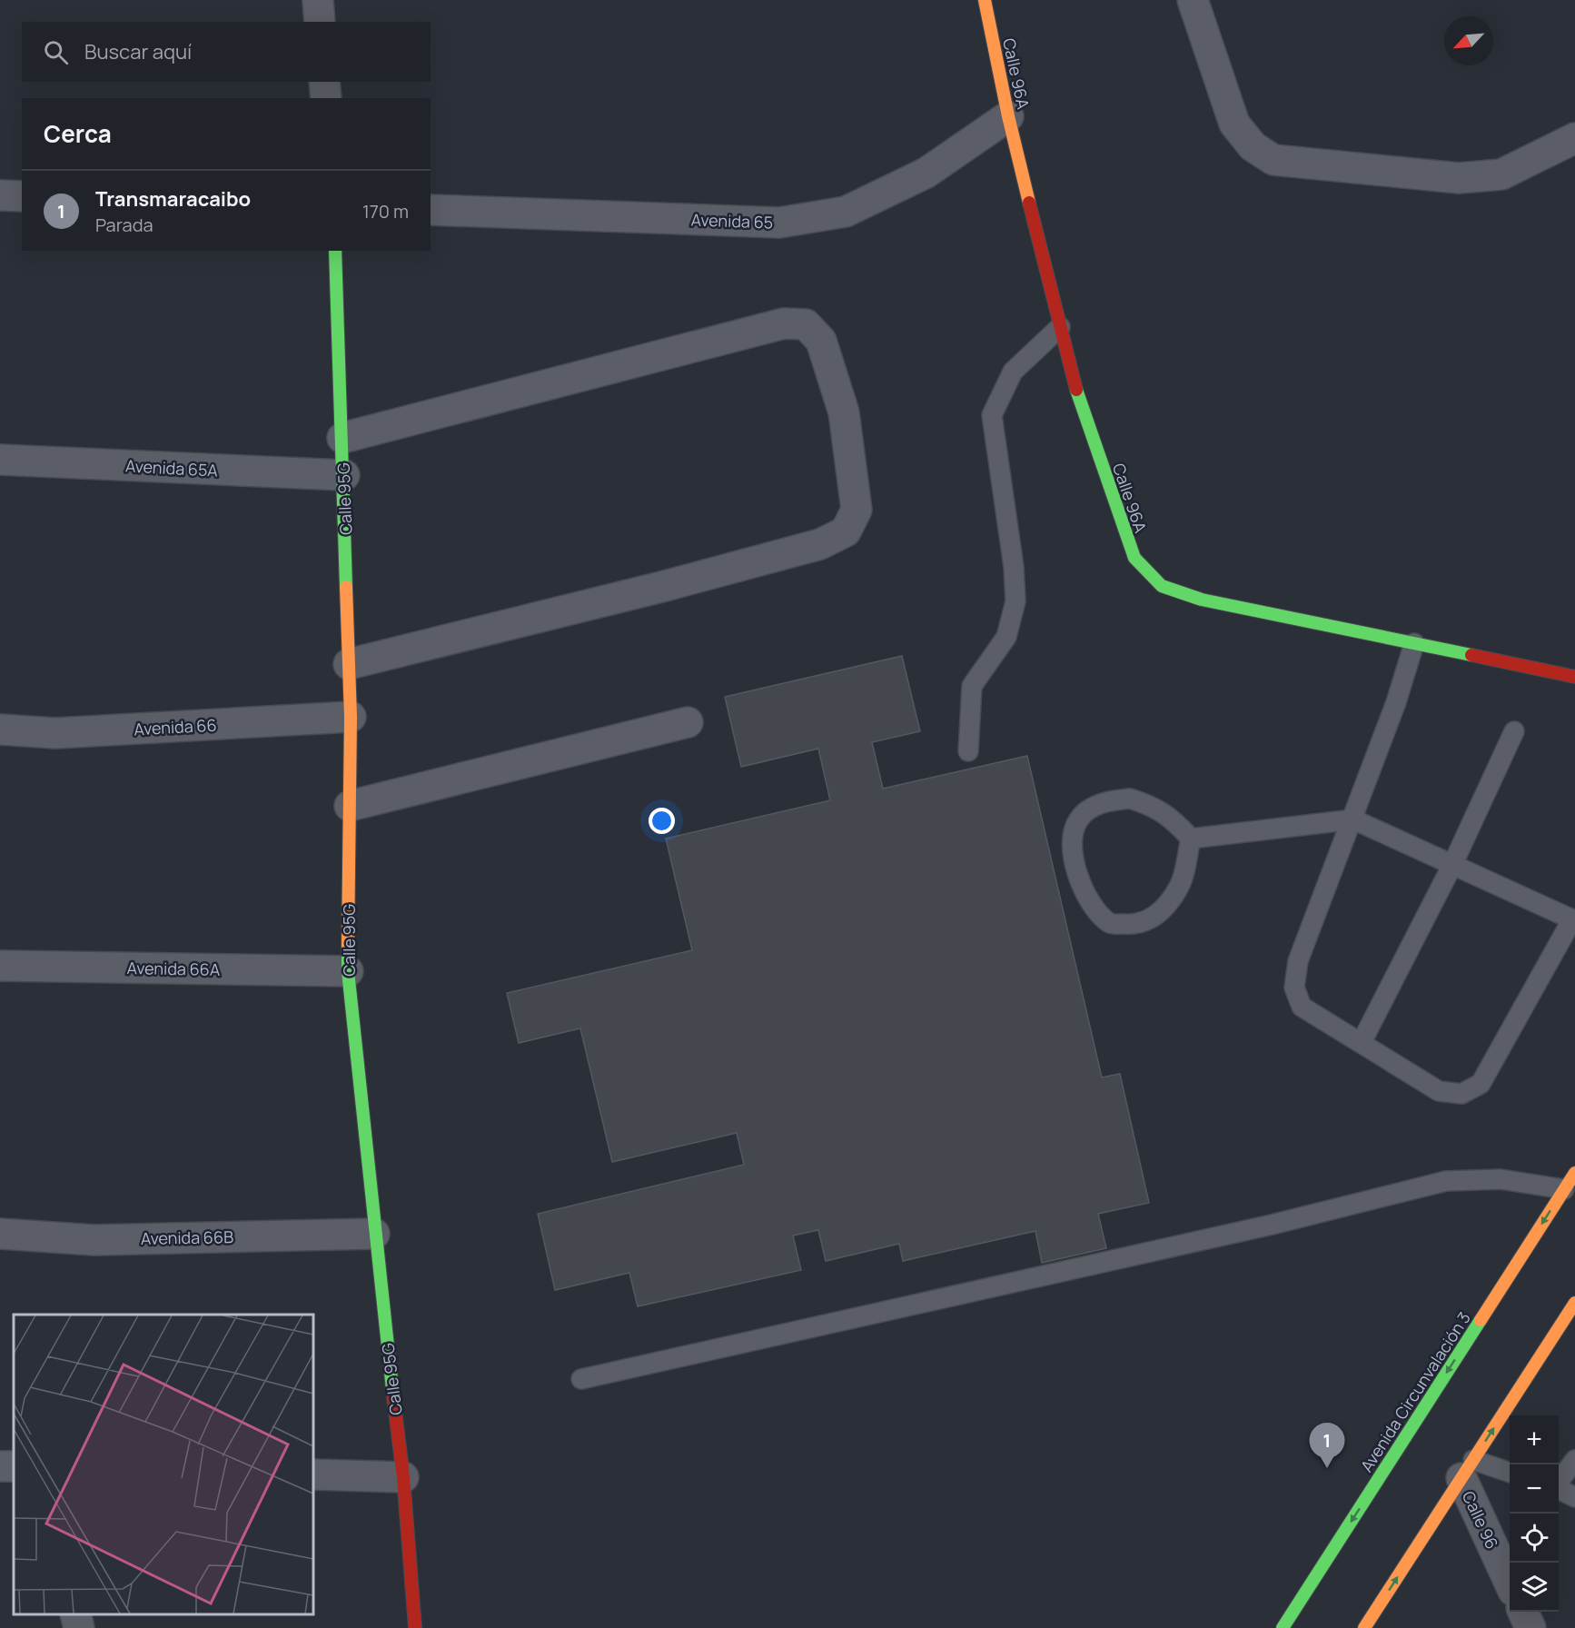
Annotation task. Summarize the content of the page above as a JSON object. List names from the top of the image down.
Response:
{
  "streets": {
    "street": [
      "Calle 96A",
      "Avenida 65",
      "Avenida 65A",
      "Calle 95G",
      "Avenida 66",
      "Avenida 66A",
      "Avenida 66B",
      "Avenida Circunvalación 3",
      "Calle 96"
    ]
  },
  "crossings": [
    ["Calle 96A", "Avenida 65"],
    ["Avenida 65A", "Calle 95G"],
    ["Calle 95G", "Avenida 66"],
    ["Calle 95G", "Avenida 66A"],
    ["Calle 95G", "Avenida 66B"]
  ],
  "north": "bottom left",
  "page": {
    "search": "Buscar aquí",
    "heading": "Cerca",
    "list": [
      {
        "mark": "1",
        "name": "Transmaracaibo",
        "note": "Parada",
        "value": "170 m"
      }
    ],
    "map_buttons": ["+", "−"],
    "pins": "1"
  }
}
